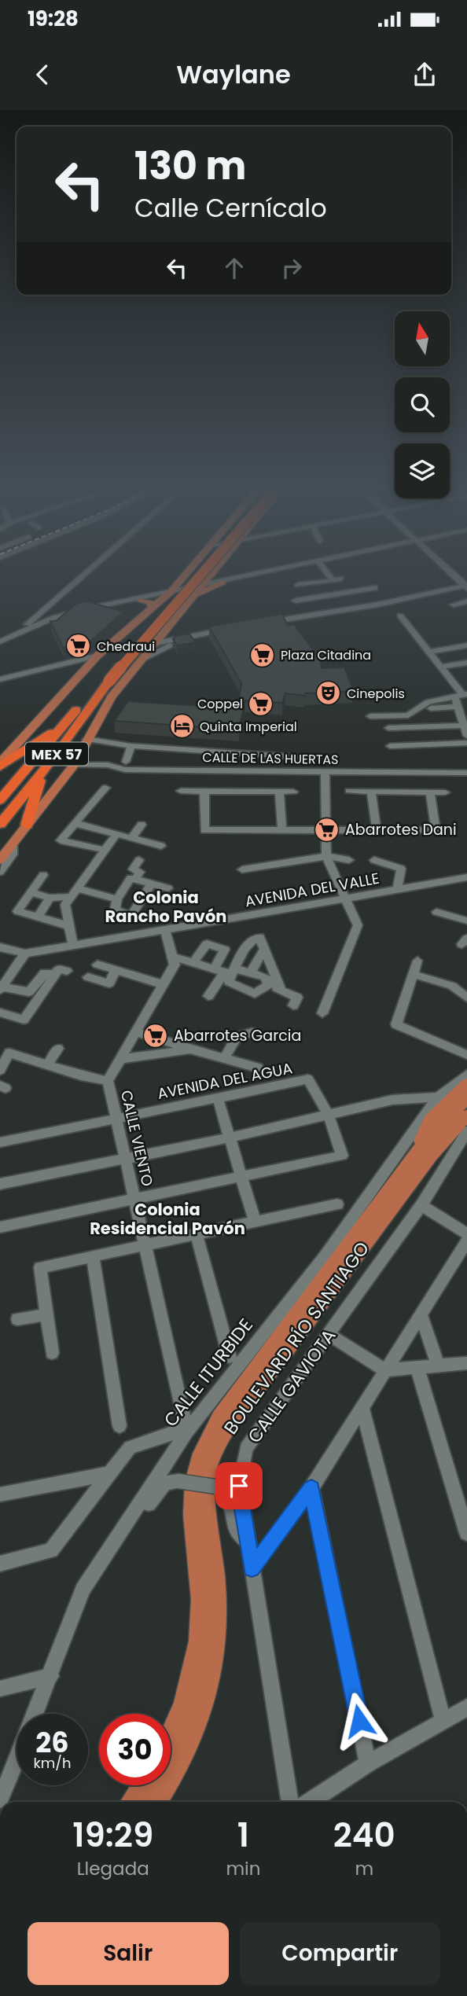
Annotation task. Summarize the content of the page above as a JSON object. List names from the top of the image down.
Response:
{
  "streets": {
    "highway": ["MEX 57"],
    "main road": ["BOULEVARD RÍO SANTIAGO"],
    "street": [
      "CALLE DE LAS HUERTAS",
      "AVENIDA DEL VALLE",
      "AVENIDA DEL AGUA",
      "CALLE VIENTO",
      "CALLE ITURBIDE",
      "CALLE GAVIOTA"
    ]
  },
  "crossings": [
    ["AVENIDA DEL AGUA", "CALLE VIENTO"],
    ["CALLE VIENTO", "CALLE ITURBIDE"]
  ],
  "districts": ["Colonia Rancho Pavón", "Colonia Residencial Pavón"],
  "places": {
    "supermarket": [
      "Chedraui",
      "Plaza Citadina",
      "Coppel",
      "Abarrotes Dani",
      "Abarrotes Garcia"
    ],
    "theatre": ["Cinepolis"],
    "hotel": ["Quinta Imperial"]
  },
  "north": "top",
  "page": {
    "status": "19:28",
    "header": "Waylane",
    "turn": ["130 m", "Calle Cernícalo"],
    "speed": "26 km/h",
    "limit": "30",
    "eta": [
      "19:29",
      "Llegada",
      "1",
      "min",
      "240",
      "m"
    ],
    "buttons": ["Salir", "Compartir"]
  }
}
